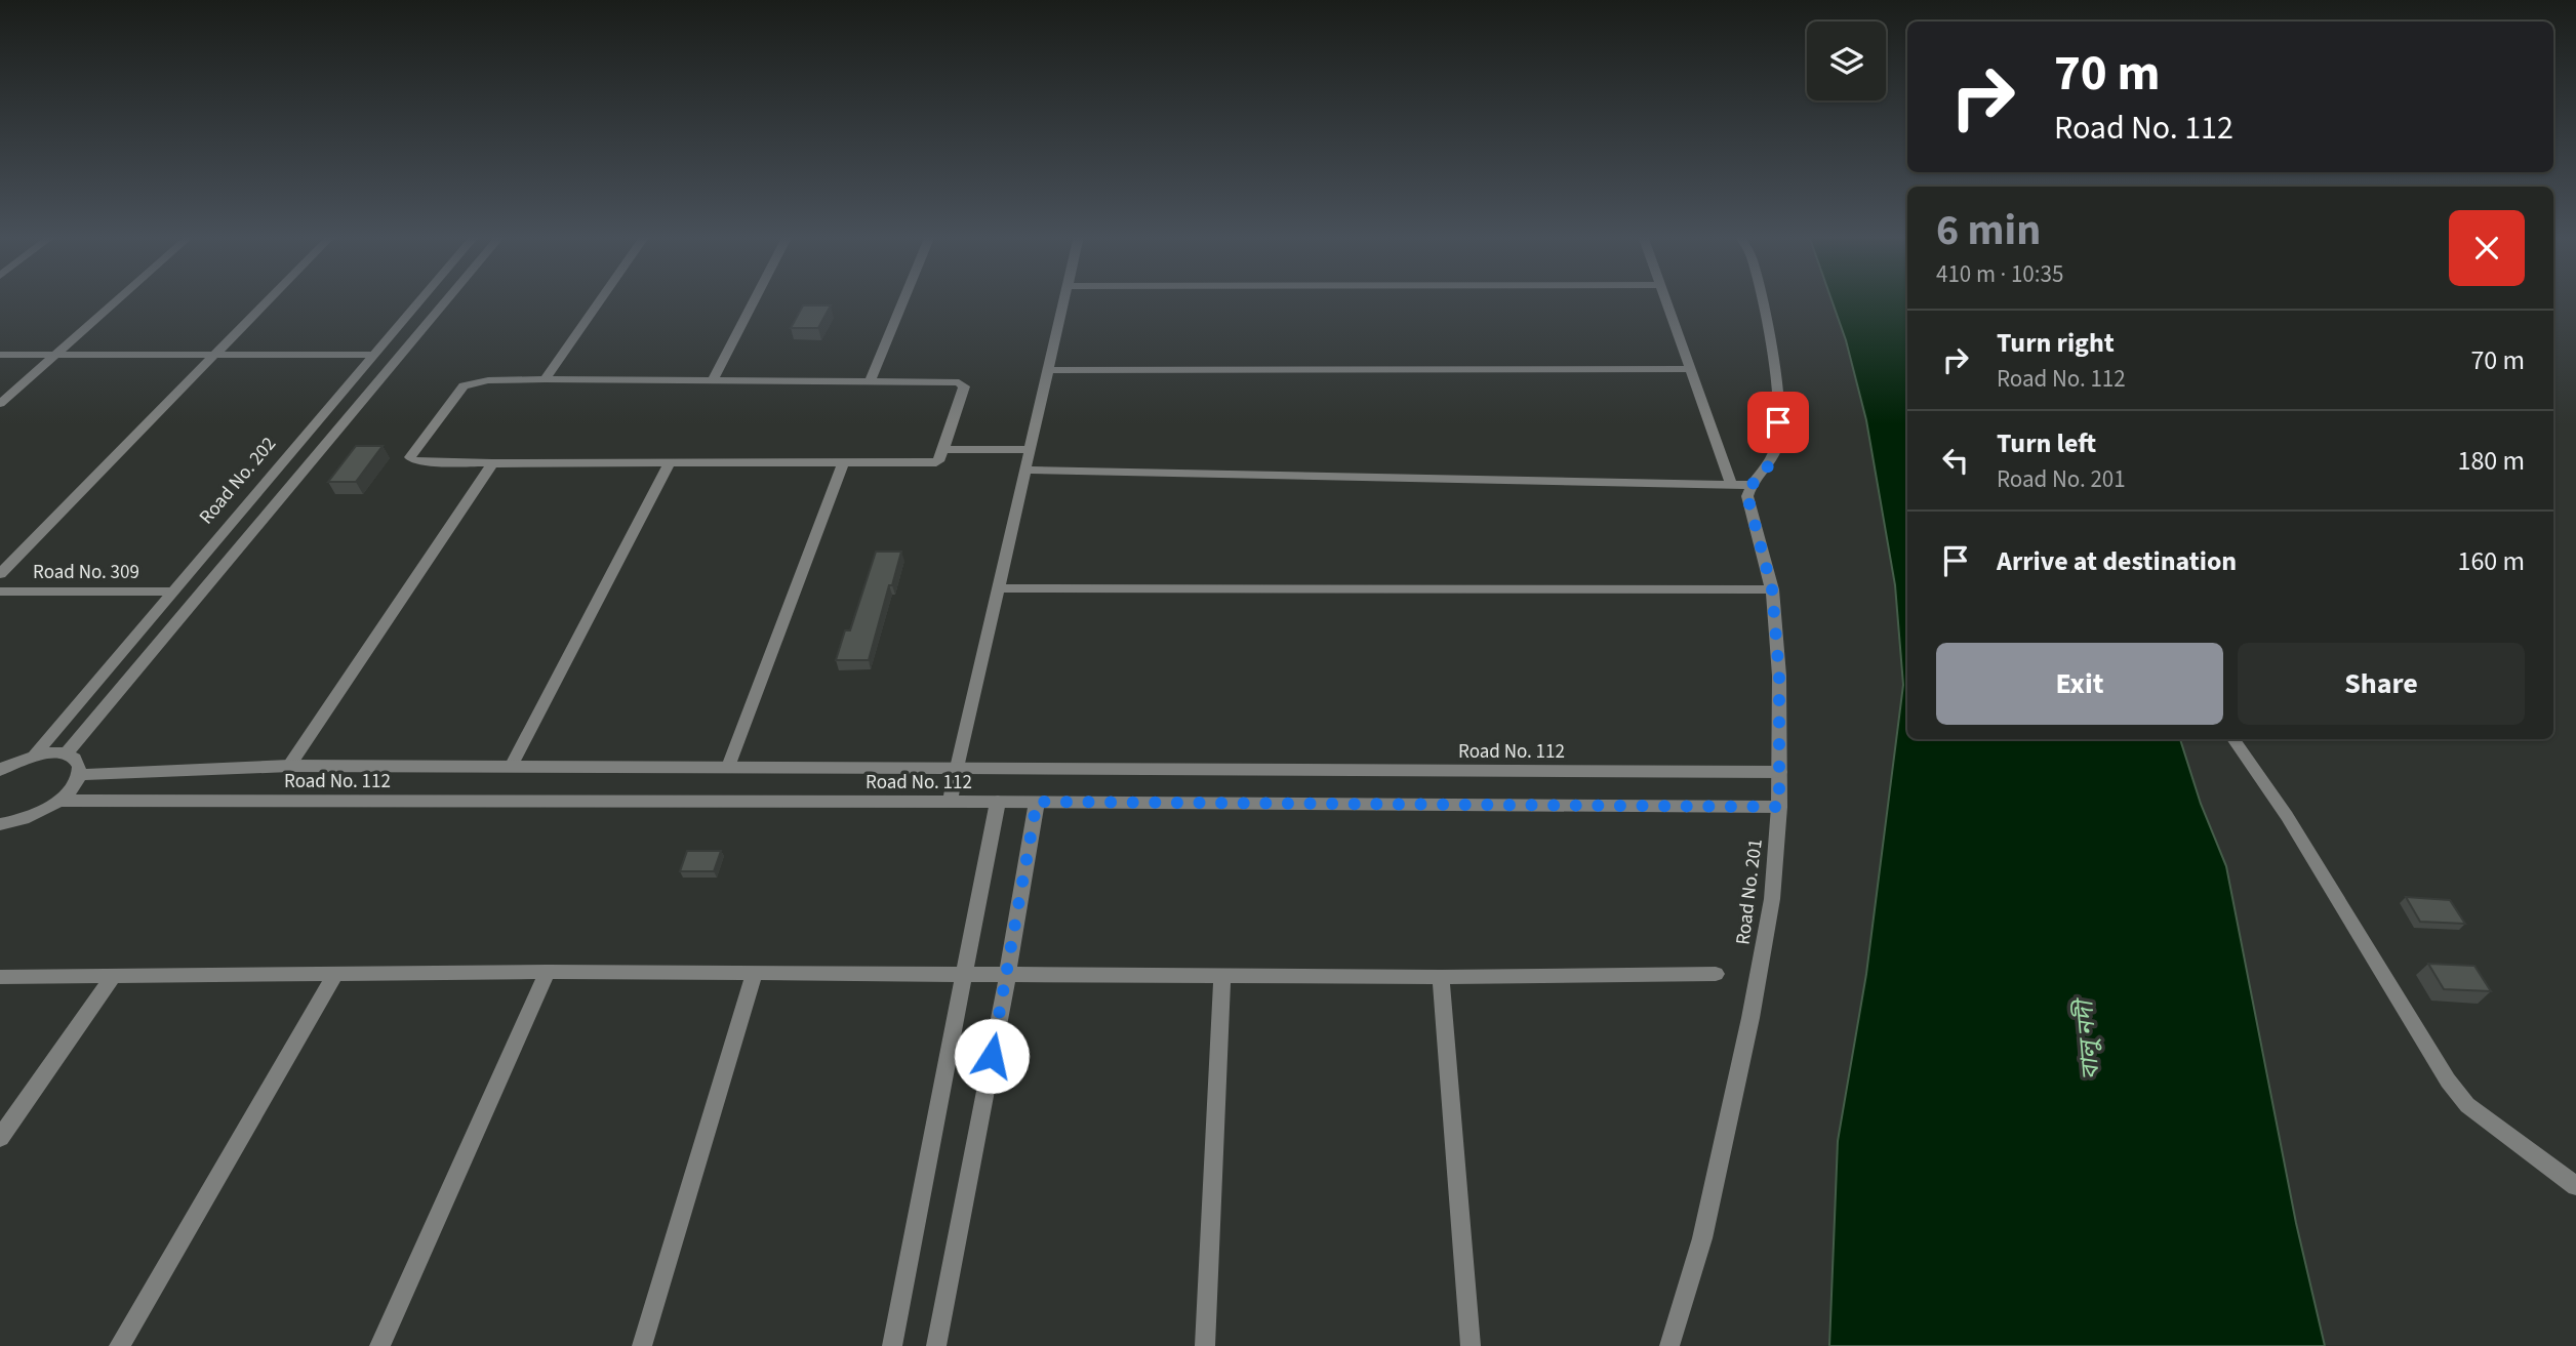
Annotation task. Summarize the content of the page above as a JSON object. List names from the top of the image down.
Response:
{
  "streets": {
    "street": [
      "Road No. 202",
      "Road No. 309",
      "Road No. 112",
      "Road No. 201"
    ]
  },
  "crossings": [
    ["Road No. 202", "Road No. 309"],
    ["Road No. 112", "Road No. 201"]
  ],
  "water": ["বালু নদী"],
  "page": {
    "turn": ["70 m", "Road No. 112"],
    "heading": ["6 min", "410 m · 10:35"],
    "list": [
      {
        "name": "Turn right",
        "note": "Road No. 112",
        "value": "70 m"
      },
      {
        "name": "Turn left",
        "note": "Road No. 201",
        "value": "180 m"
      },
      {
        "name": "Arrive at destination",
        "value": "160 m"
      }
    ],
    "buttons": ["Exit", "Share"]
  }
}
